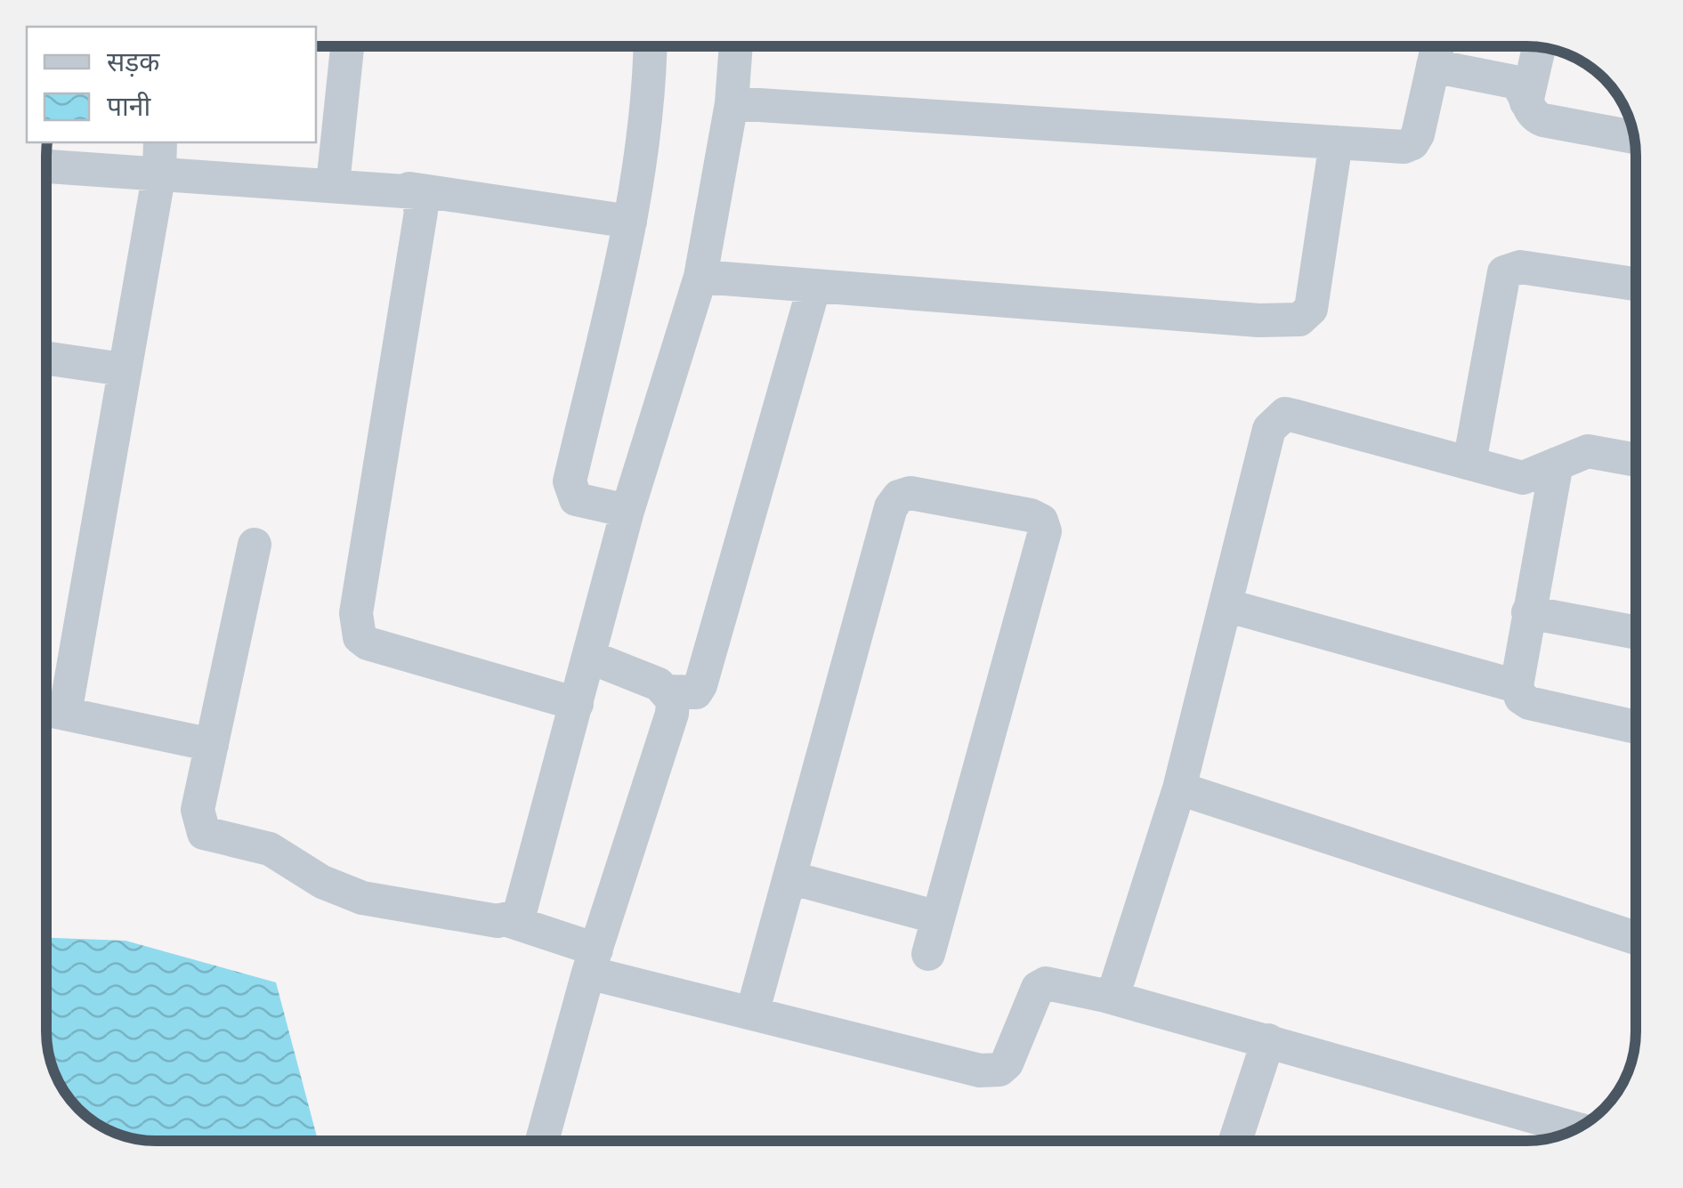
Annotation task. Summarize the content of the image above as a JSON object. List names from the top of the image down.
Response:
{
  "legend": ["सड़क", "पानी"]
}
